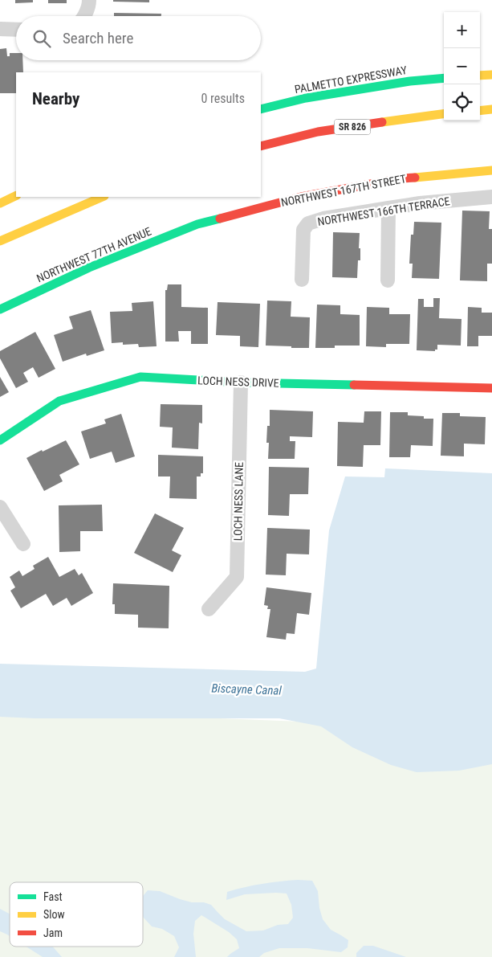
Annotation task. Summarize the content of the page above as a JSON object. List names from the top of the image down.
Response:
{
  "streets": {
    "main road": [
      "PALMETTO EXPRESSWAY",
      "SR 826",
      "NORTHWEST 167TH STREET",
      "NORTHWEST 77TH AVENUE",
      "LOCH NESS DRIVE"
    ],
    "street": ["NORTHWEST 166TH TERRACE", "LOCH NESS LANE"]
  },
  "crossings": [
    ["NORTHWEST 167TH STREET", "NORTHWEST 77TH AVENUE"],
    ["LOCH NESS DRIVE", "LOCH NESS LANE"]
  ],
  "water": ["Biscayne Canal"],
  "legend": ["Fast", "Slow", "Jam"],
  "page": {
    "map_buttons": ["+", "−"],
    "search": "Search here",
    "heading": ["Nearby", "0 results"]
  }
}
